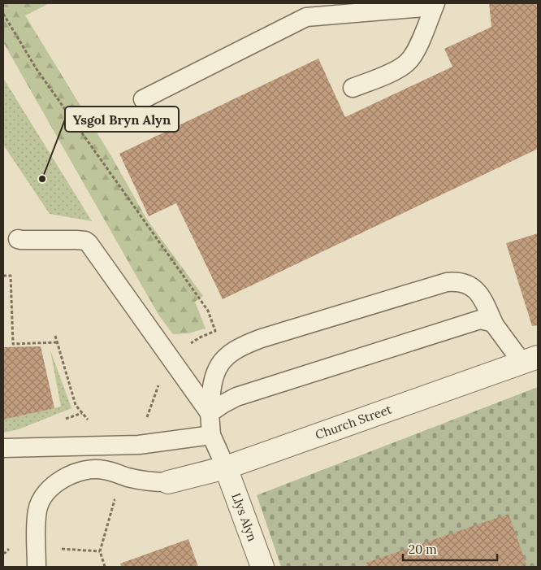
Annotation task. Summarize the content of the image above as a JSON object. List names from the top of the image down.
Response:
{
  "streets": {
    "street": ["Church Street", "Llys Alyn"]
  },
  "crossings": [
    ["Church Street", "Llys Alyn"]
  ],
  "places": ["Ysgol Bryn Alyn"],
  "scale_bar": "20 m"
}
